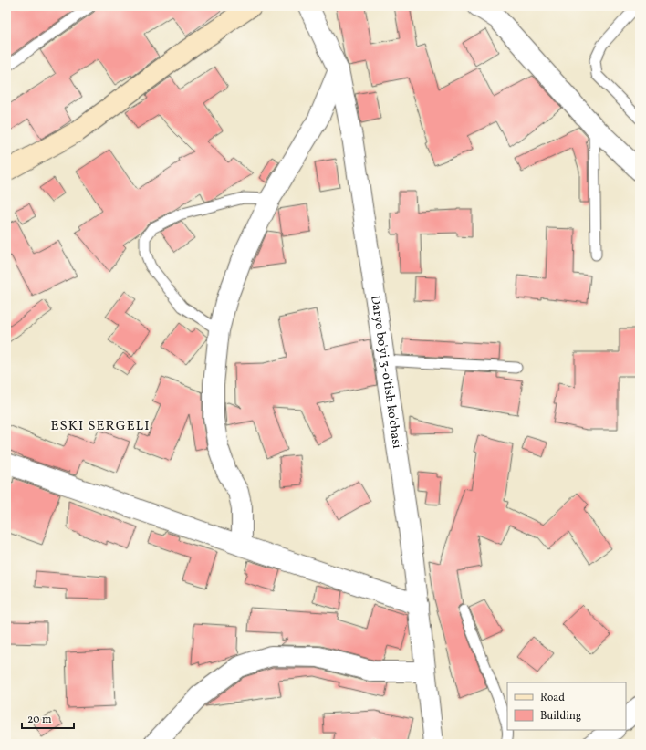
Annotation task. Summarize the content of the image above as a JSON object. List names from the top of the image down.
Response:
{
  "streets": {
    "street": ["Daryo bo'yi 3-o'tish ko'chasi"]
  },
  "districts": ["ESKI SERGELI"],
  "legend": ["Road", "Building"],
  "scale_bar": "20 m"
}
